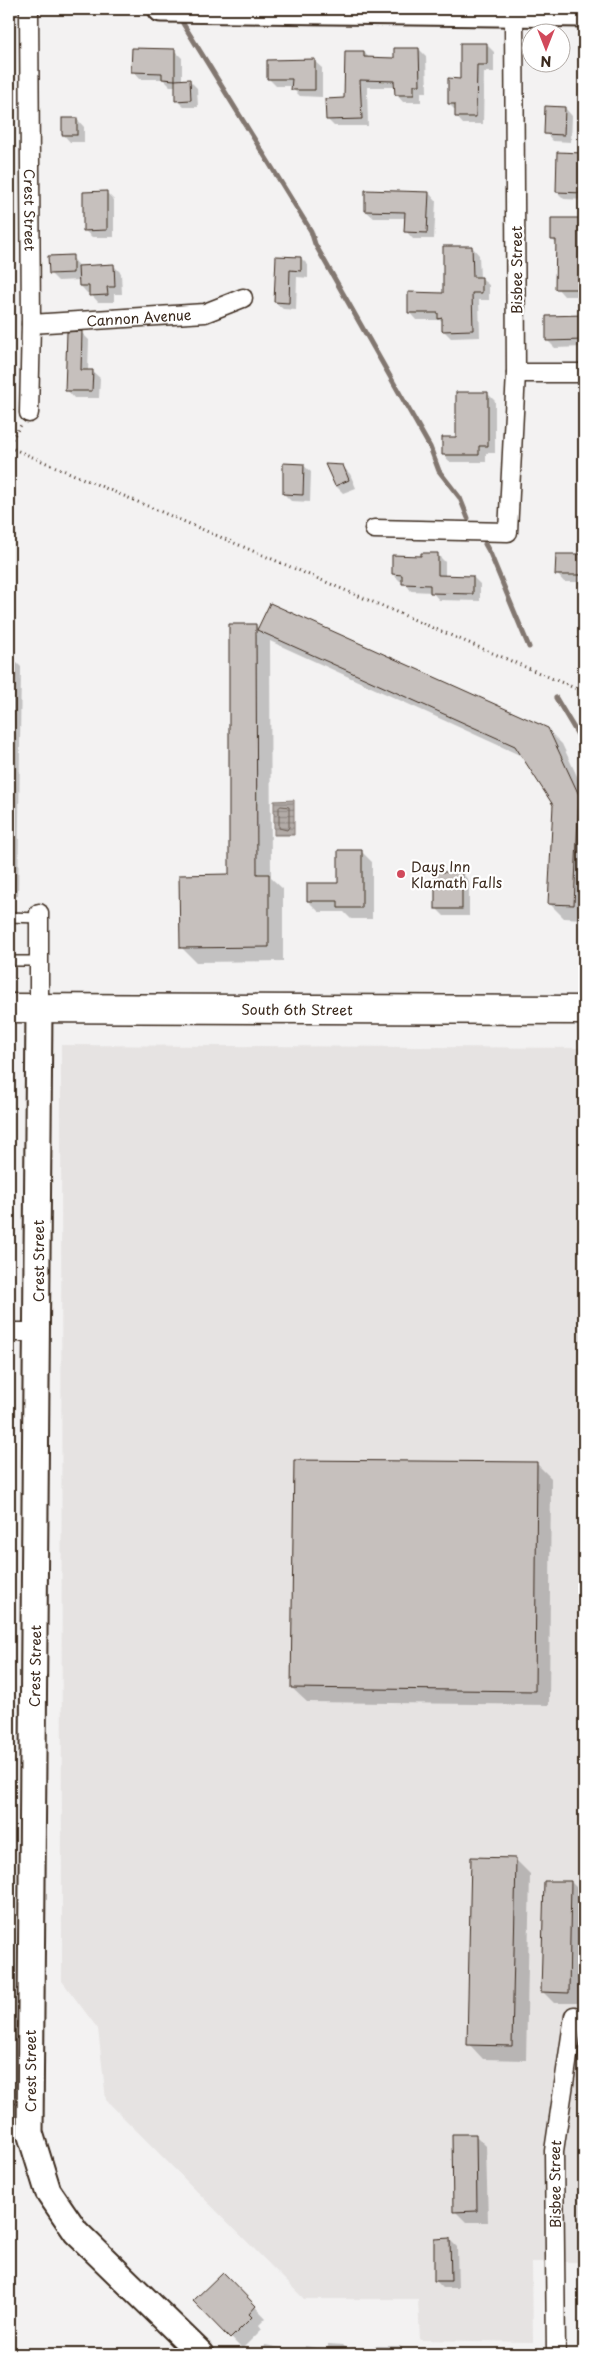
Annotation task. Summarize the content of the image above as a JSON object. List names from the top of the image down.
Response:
{
  "streets": {
    "main road": ["South 6th Street"],
    "street": ["Crest Street", "Bisbee Street", "Cannon Avenue"]
  },
  "crossings": [
    ["Crest Street", "Cannon Avenue"],
    ["Crest Street", "South 6th Street"]
  ],
  "places": ["Days Inn Klamath Falls"],
  "north": "bottom"
}
